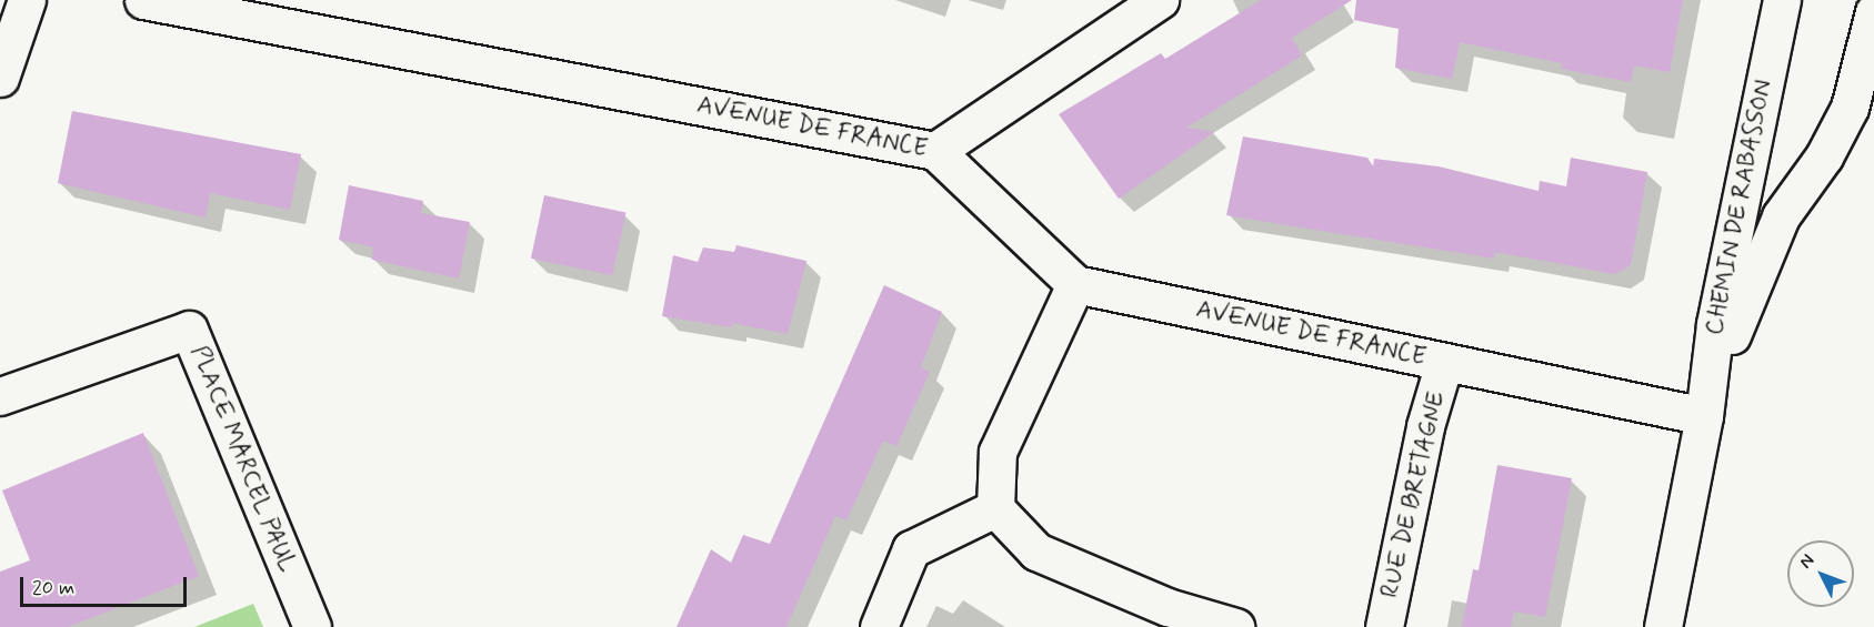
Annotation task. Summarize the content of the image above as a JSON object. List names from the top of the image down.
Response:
{
  "streets": {
    "street": [
      "AVENUE DE FRANCE",
      "CHEMIN DE RABASSON",
      "PLACE MARCEL PAUL",
      "RUE DE BRETAGNE"
    ]
  },
  "crossings": [
    ["AVENUE DE FRANCE", "CHEMIN DE RABASSON"],
    ["AVENUE DE FRANCE", "RUE DE BRETAGNE"]
  ],
  "scale_bar": "20 m",
  "north": "top left"
}
